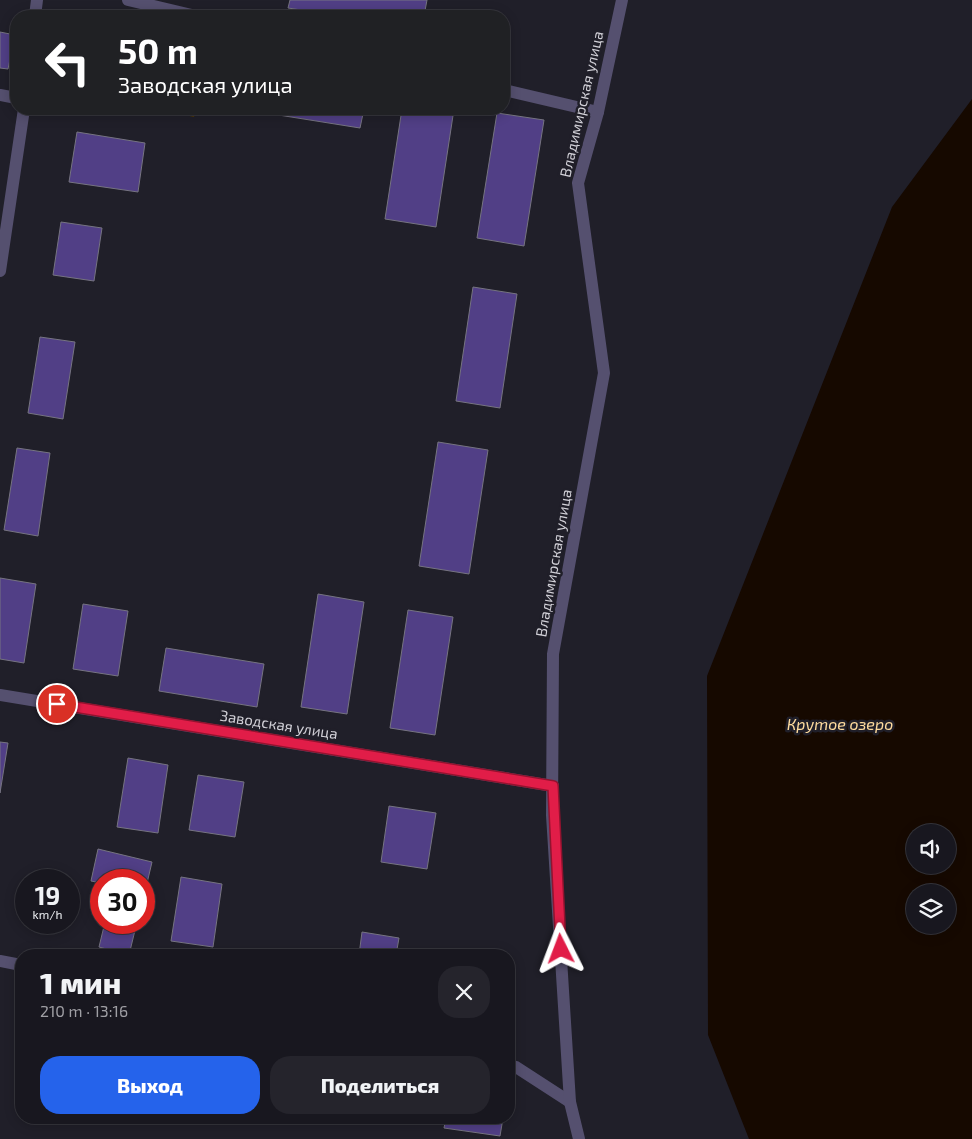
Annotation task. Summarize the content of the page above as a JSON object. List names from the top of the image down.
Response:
{
  "streets": {
    "street": ["Владимирская улица", "Заводская улица"]
  },
  "crossings": [
    ["Владимирская улица", "Заводская улица"]
  ],
  "water": ["Крутое озеро"],
  "page": {
    "turn": ["50 m", "Заводская улица"],
    "speed": "19 km/h",
    "limit": "30",
    "heading": ["1 мин", "210 m · 13:16"],
    "buttons": ["Выход", "Поделиться"]
  }
}
